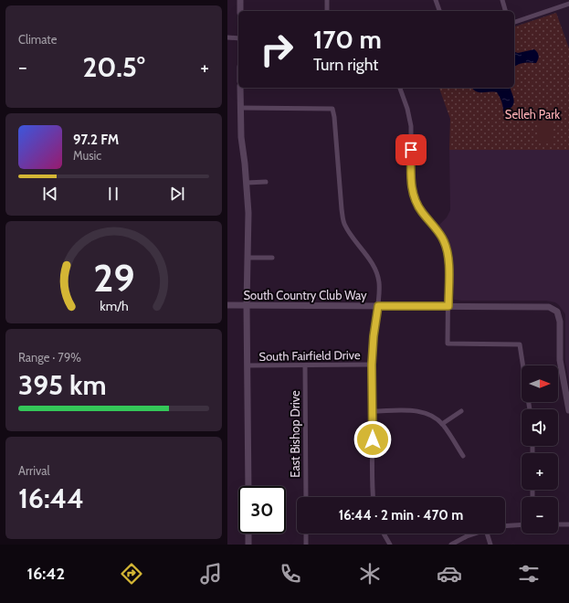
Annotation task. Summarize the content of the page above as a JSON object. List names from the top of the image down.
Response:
{
  "streets": {
    "street": ["South Country Club Way", "South Fairfield Drive", "East Bishop Drive"]
  },
  "crossings": [
    ["South Fairfield Drive", "East Bishop Drive"]
  ],
  "parks": ["Selleh Park"],
  "north": "right",
  "page": {
    "tile": [
      "Climate",
      ["Range · 79%", "395 km"],
      ["Arrival", "16:44"]
    ],
    "turn": ["170 m", "Turn right"],
    "heat": ["−", "20.5°", "+"],
    "song": ["97.2 FM", "Music"],
    "map_buttons": ["+", "−"],
    "limit": "30",
    "trip": "16:44 · 2 min · 470 m",
    "tabs": "16:42",
    "gauge": ["29", "km/h"]
  }
}
